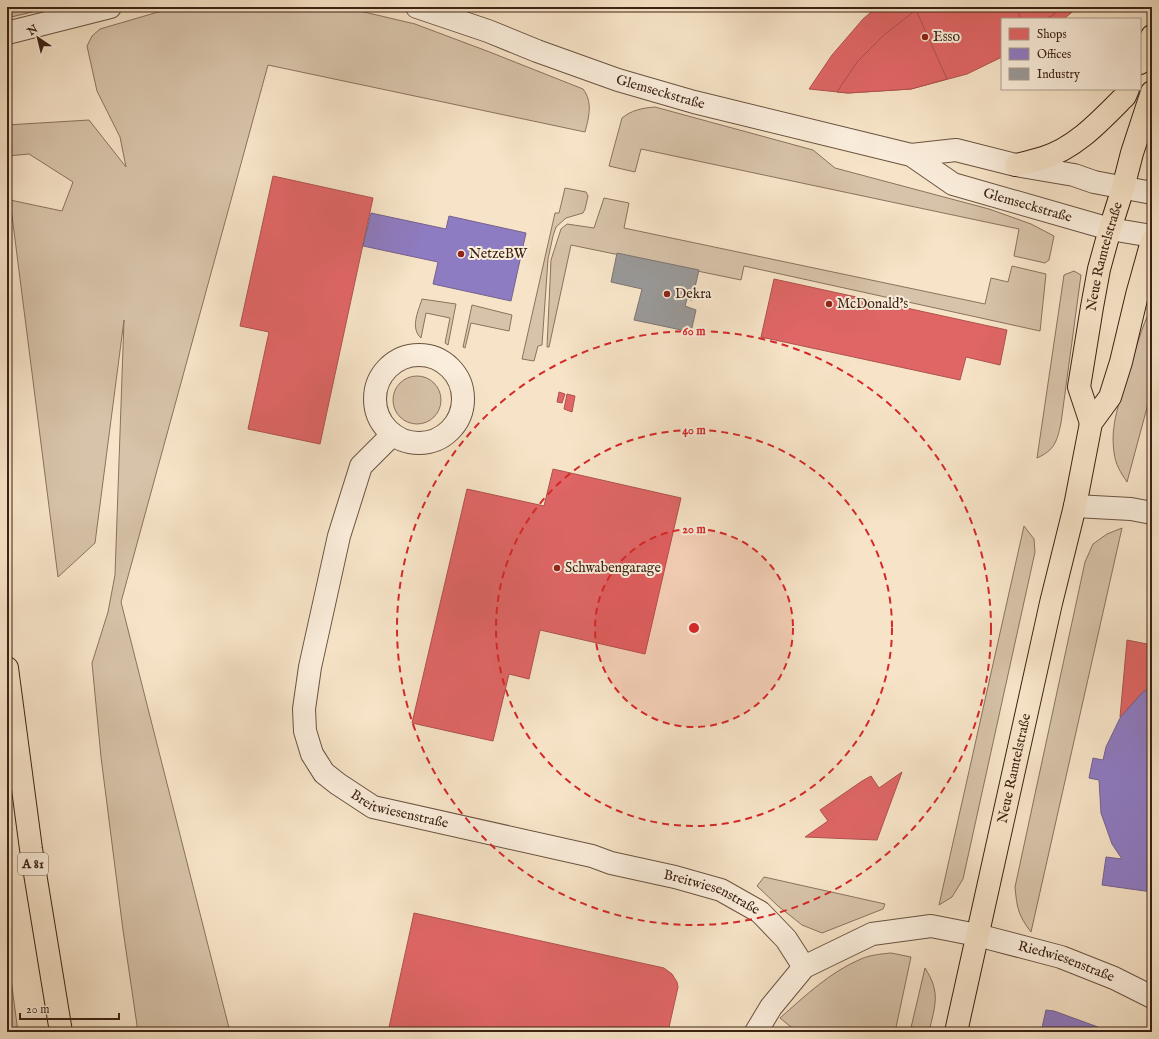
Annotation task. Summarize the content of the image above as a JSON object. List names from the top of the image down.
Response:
{
  "streets": {
    "main road": ["Neue Ramtelstraße", "A 81"],
    "street": ["Glemseckstraße", "Breitwiesenstraße", "Riedwiesenstraße"]
  },
  "crossings": [
    ["Glemseckstraße", "Neue Ramtelstraße"],
    ["Neue Ramtelstraße", "Riedwiesenstraße"]
  ],
  "places": [
    "Esso",
    "NetzeBW",
    "Dekra",
    "McDonald's",
    "Schwabengarage"
  ],
  "legend": ["Shops", "Offices", "Industry"],
  "scale_bar": "20 m",
  "north": "top left",
  "rings": ["60 m", "40 m", "20 m"]
}
